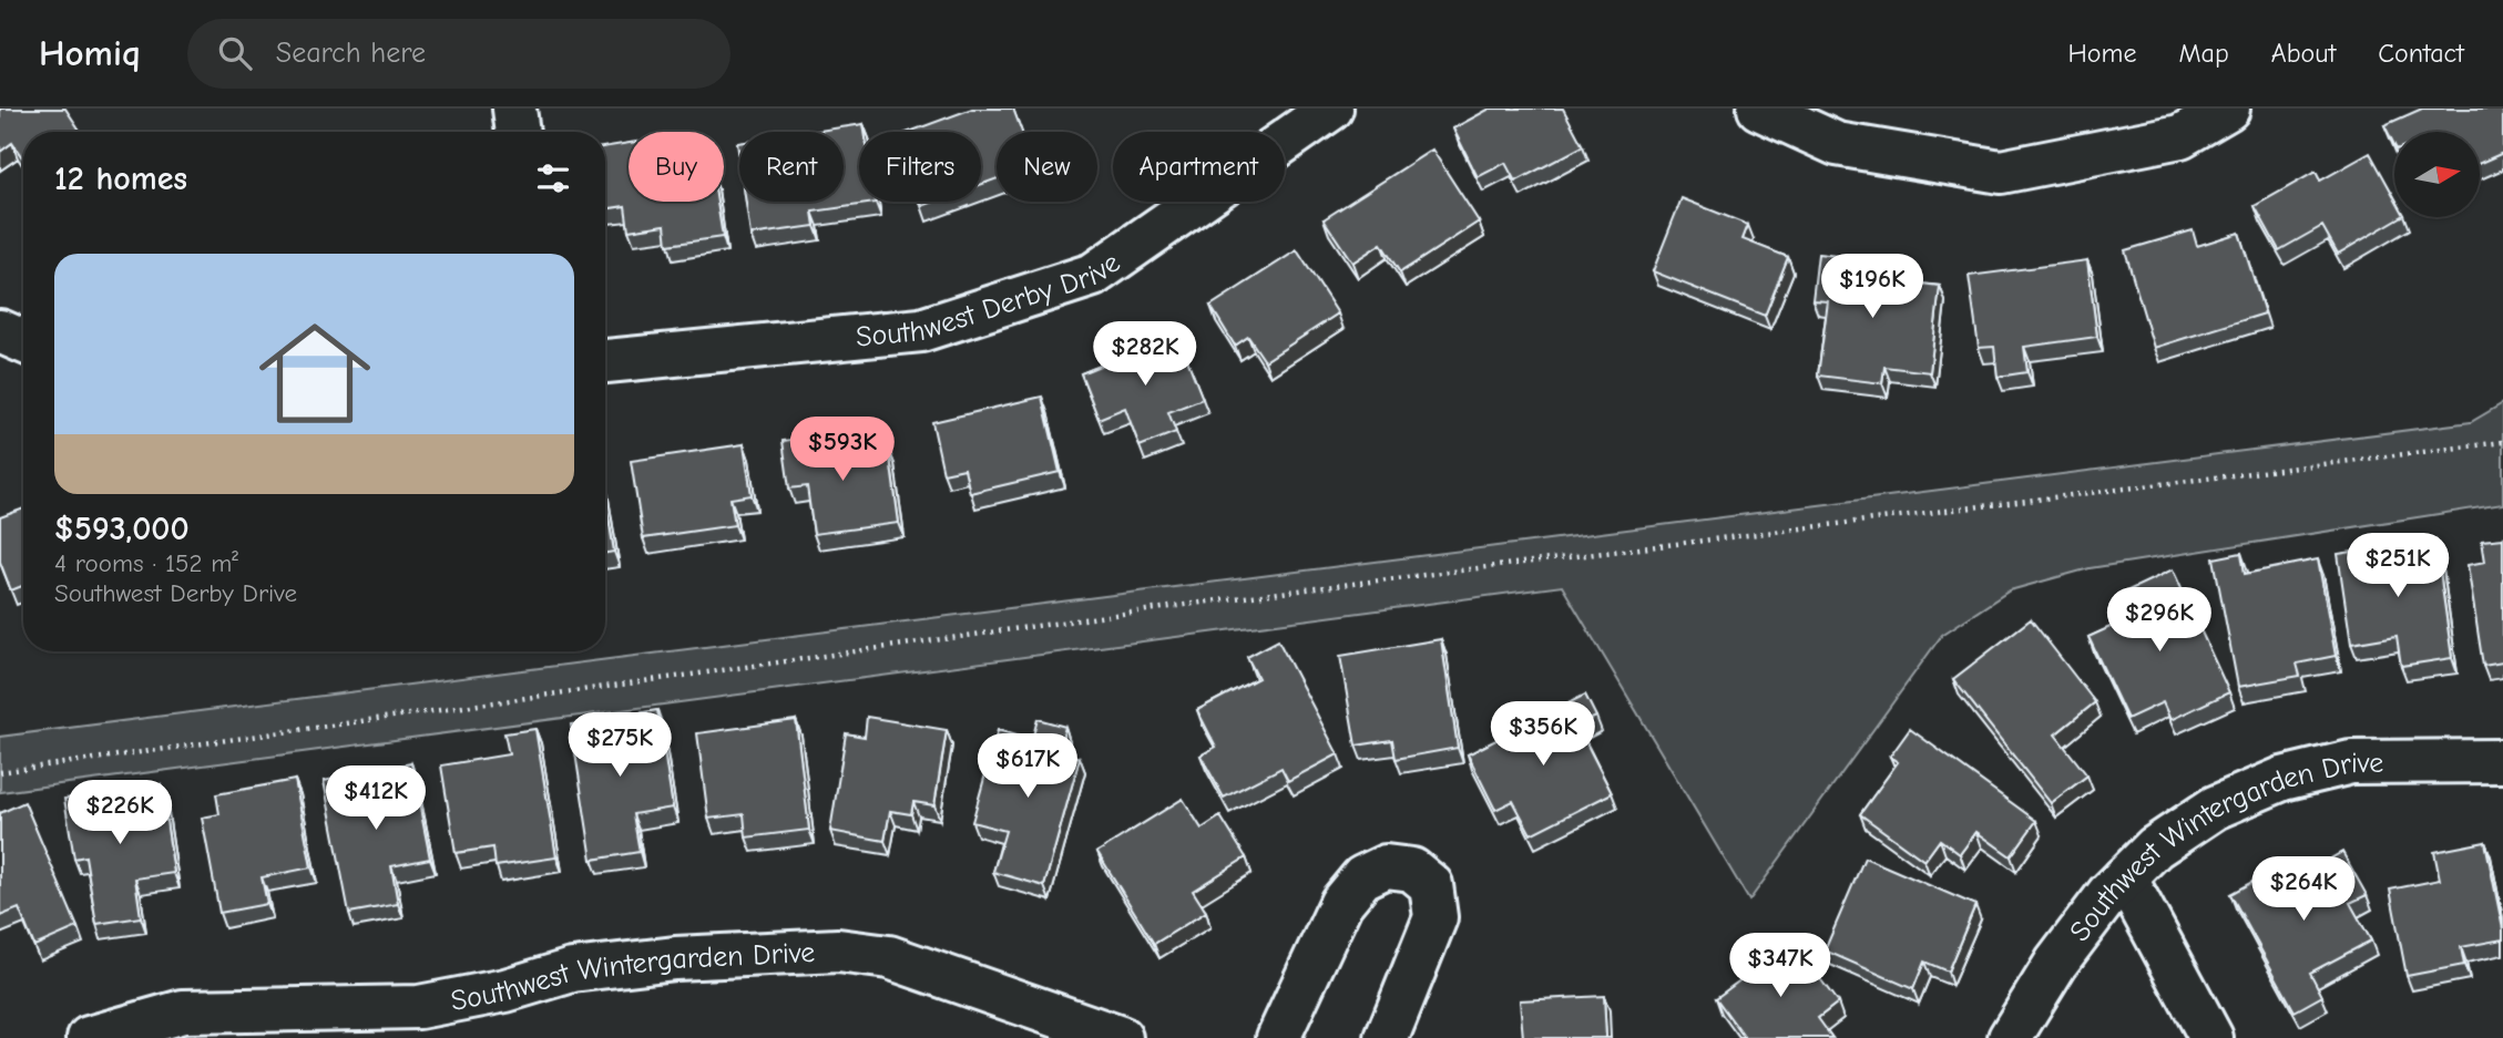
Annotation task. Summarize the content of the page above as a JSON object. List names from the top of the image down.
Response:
{
  "streets": {
    "street": ["Southwest Derby Drive", "Southwest Wintergarden Drive"]
  },
  "north": "right",
  "page": {
    "header": "Homiq",
    "search": "Search here",
    "nav": [
      "Home",
      "Map",
      "About",
      "Contact"
    ],
    "chip": [
      "Buy",
      "Rent",
      "Filters",
      "New",
      "Apartment"
    ],
    "heading": "12 homes",
    "list": [
      {
        "name": "$593,000",
        "note": "4 rooms · 152 m² · Southwest Derby Drive"
      }
    ],
    "price": [
      "$196K",
      "$282K",
      "$593K",
      "$251K",
      "$296K",
      "$356K",
      "$275K",
      "$617K",
      "$412K",
      "$226K",
      "$264K",
      "$347K"
    ]
  }
}
